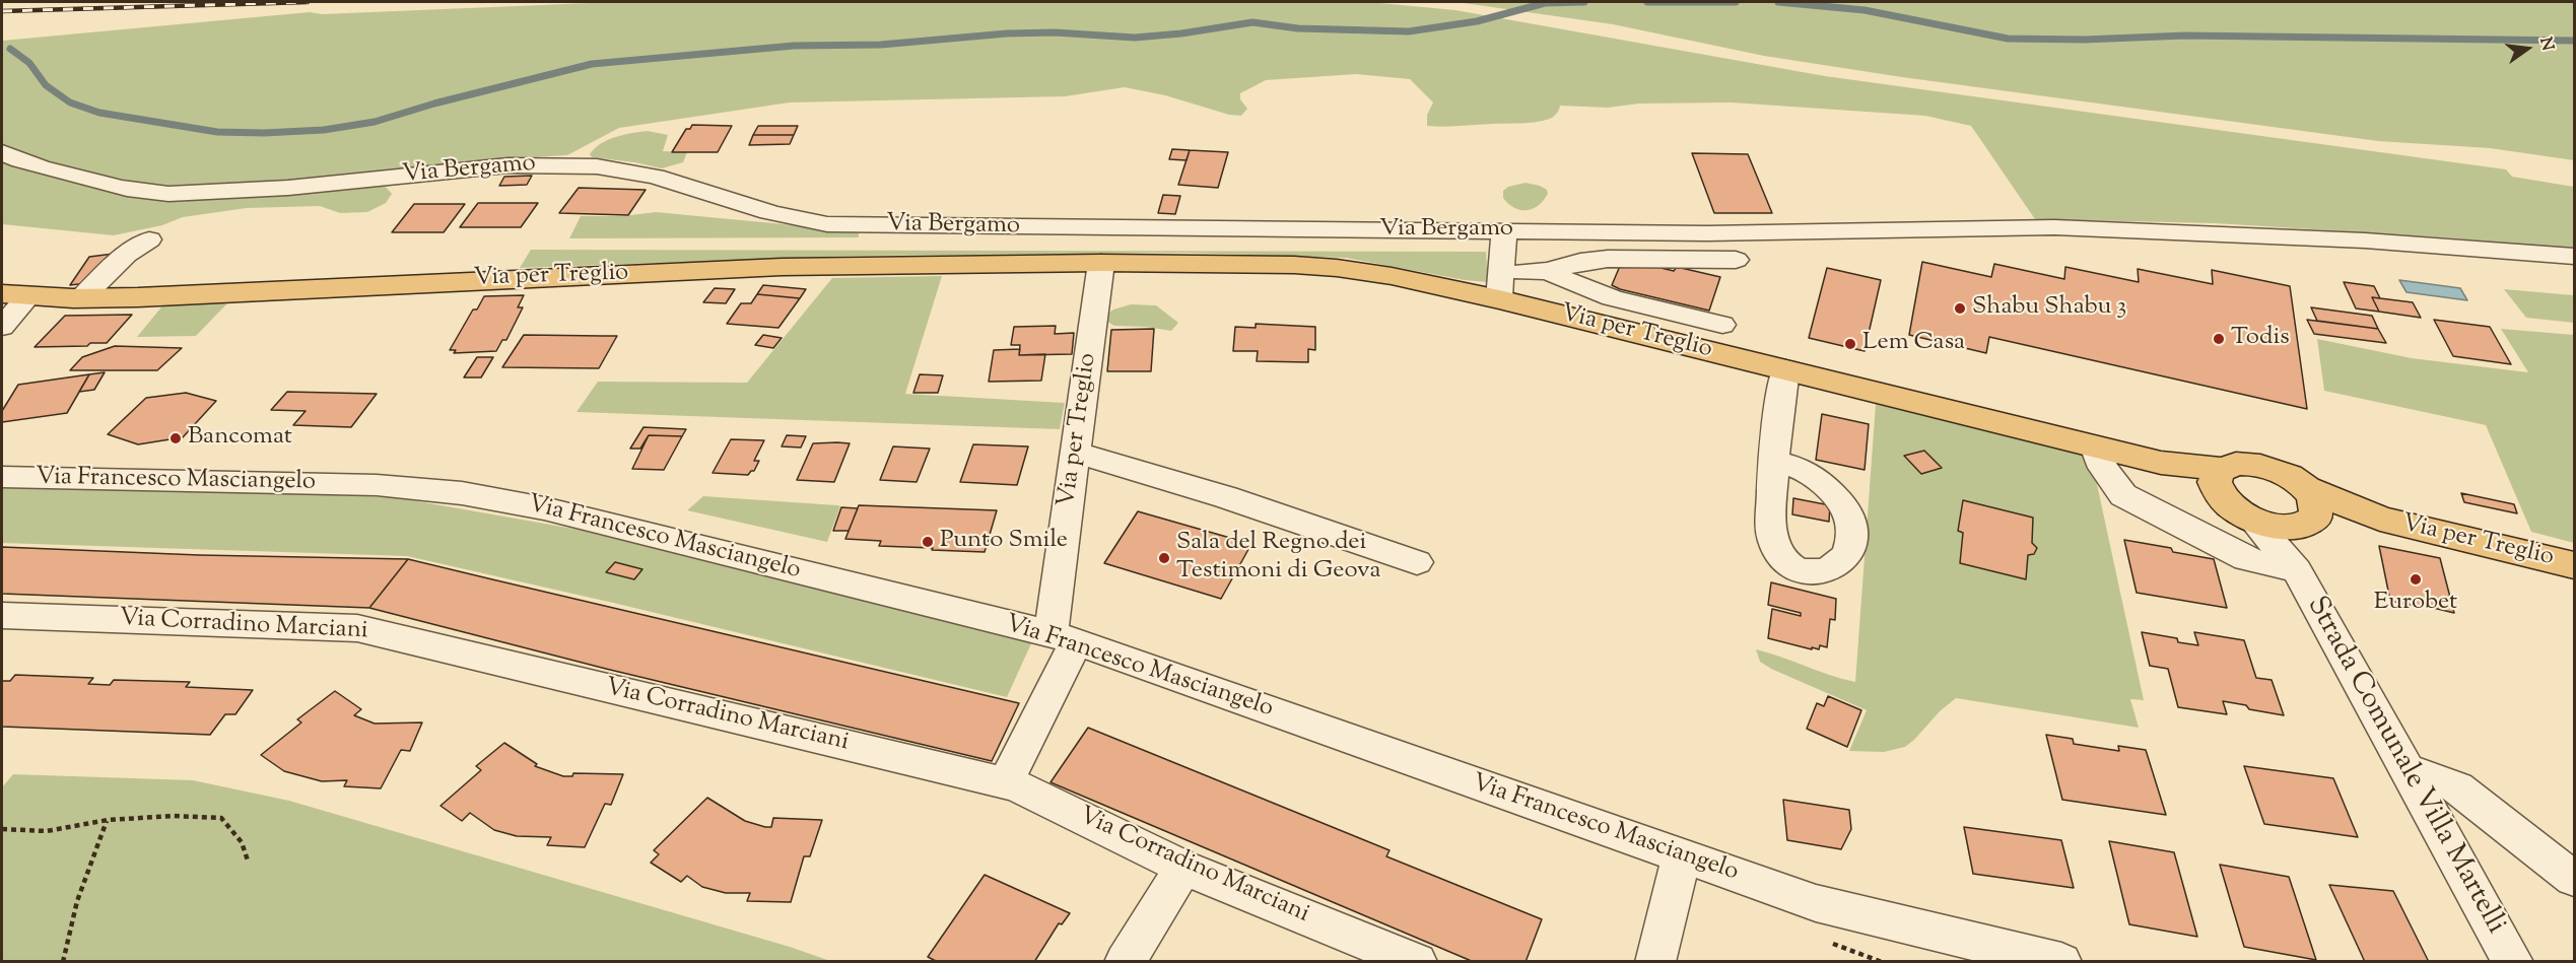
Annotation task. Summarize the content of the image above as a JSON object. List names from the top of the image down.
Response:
{
  "streets": {
    "main road": ["Via per Treglio"],
    "street": [
      "Via Bergamo",
      "Via Francesco Masciangelo",
      "Via Corradino Marciani",
      "Strada Comunale Villa Martelli"
    ]
  },
  "crossings": [
    ["Via per Treglio", "Via Francesco Masciangelo"],
    ["Via per Treglio", "Via Corradino Marciani"],
    ["Via per Treglio", "Strada Comunale Villa Martelli"]
  ],
  "places": [
    "Shabu Shabu 3",
    "Todis",
    "Lem Casa",
    "Bancomat",
    "Punto Smile",
    "Sala del Regno dei Testimoni di Geova",
    "Eurobet"
  ],
  "north": "right"
}
